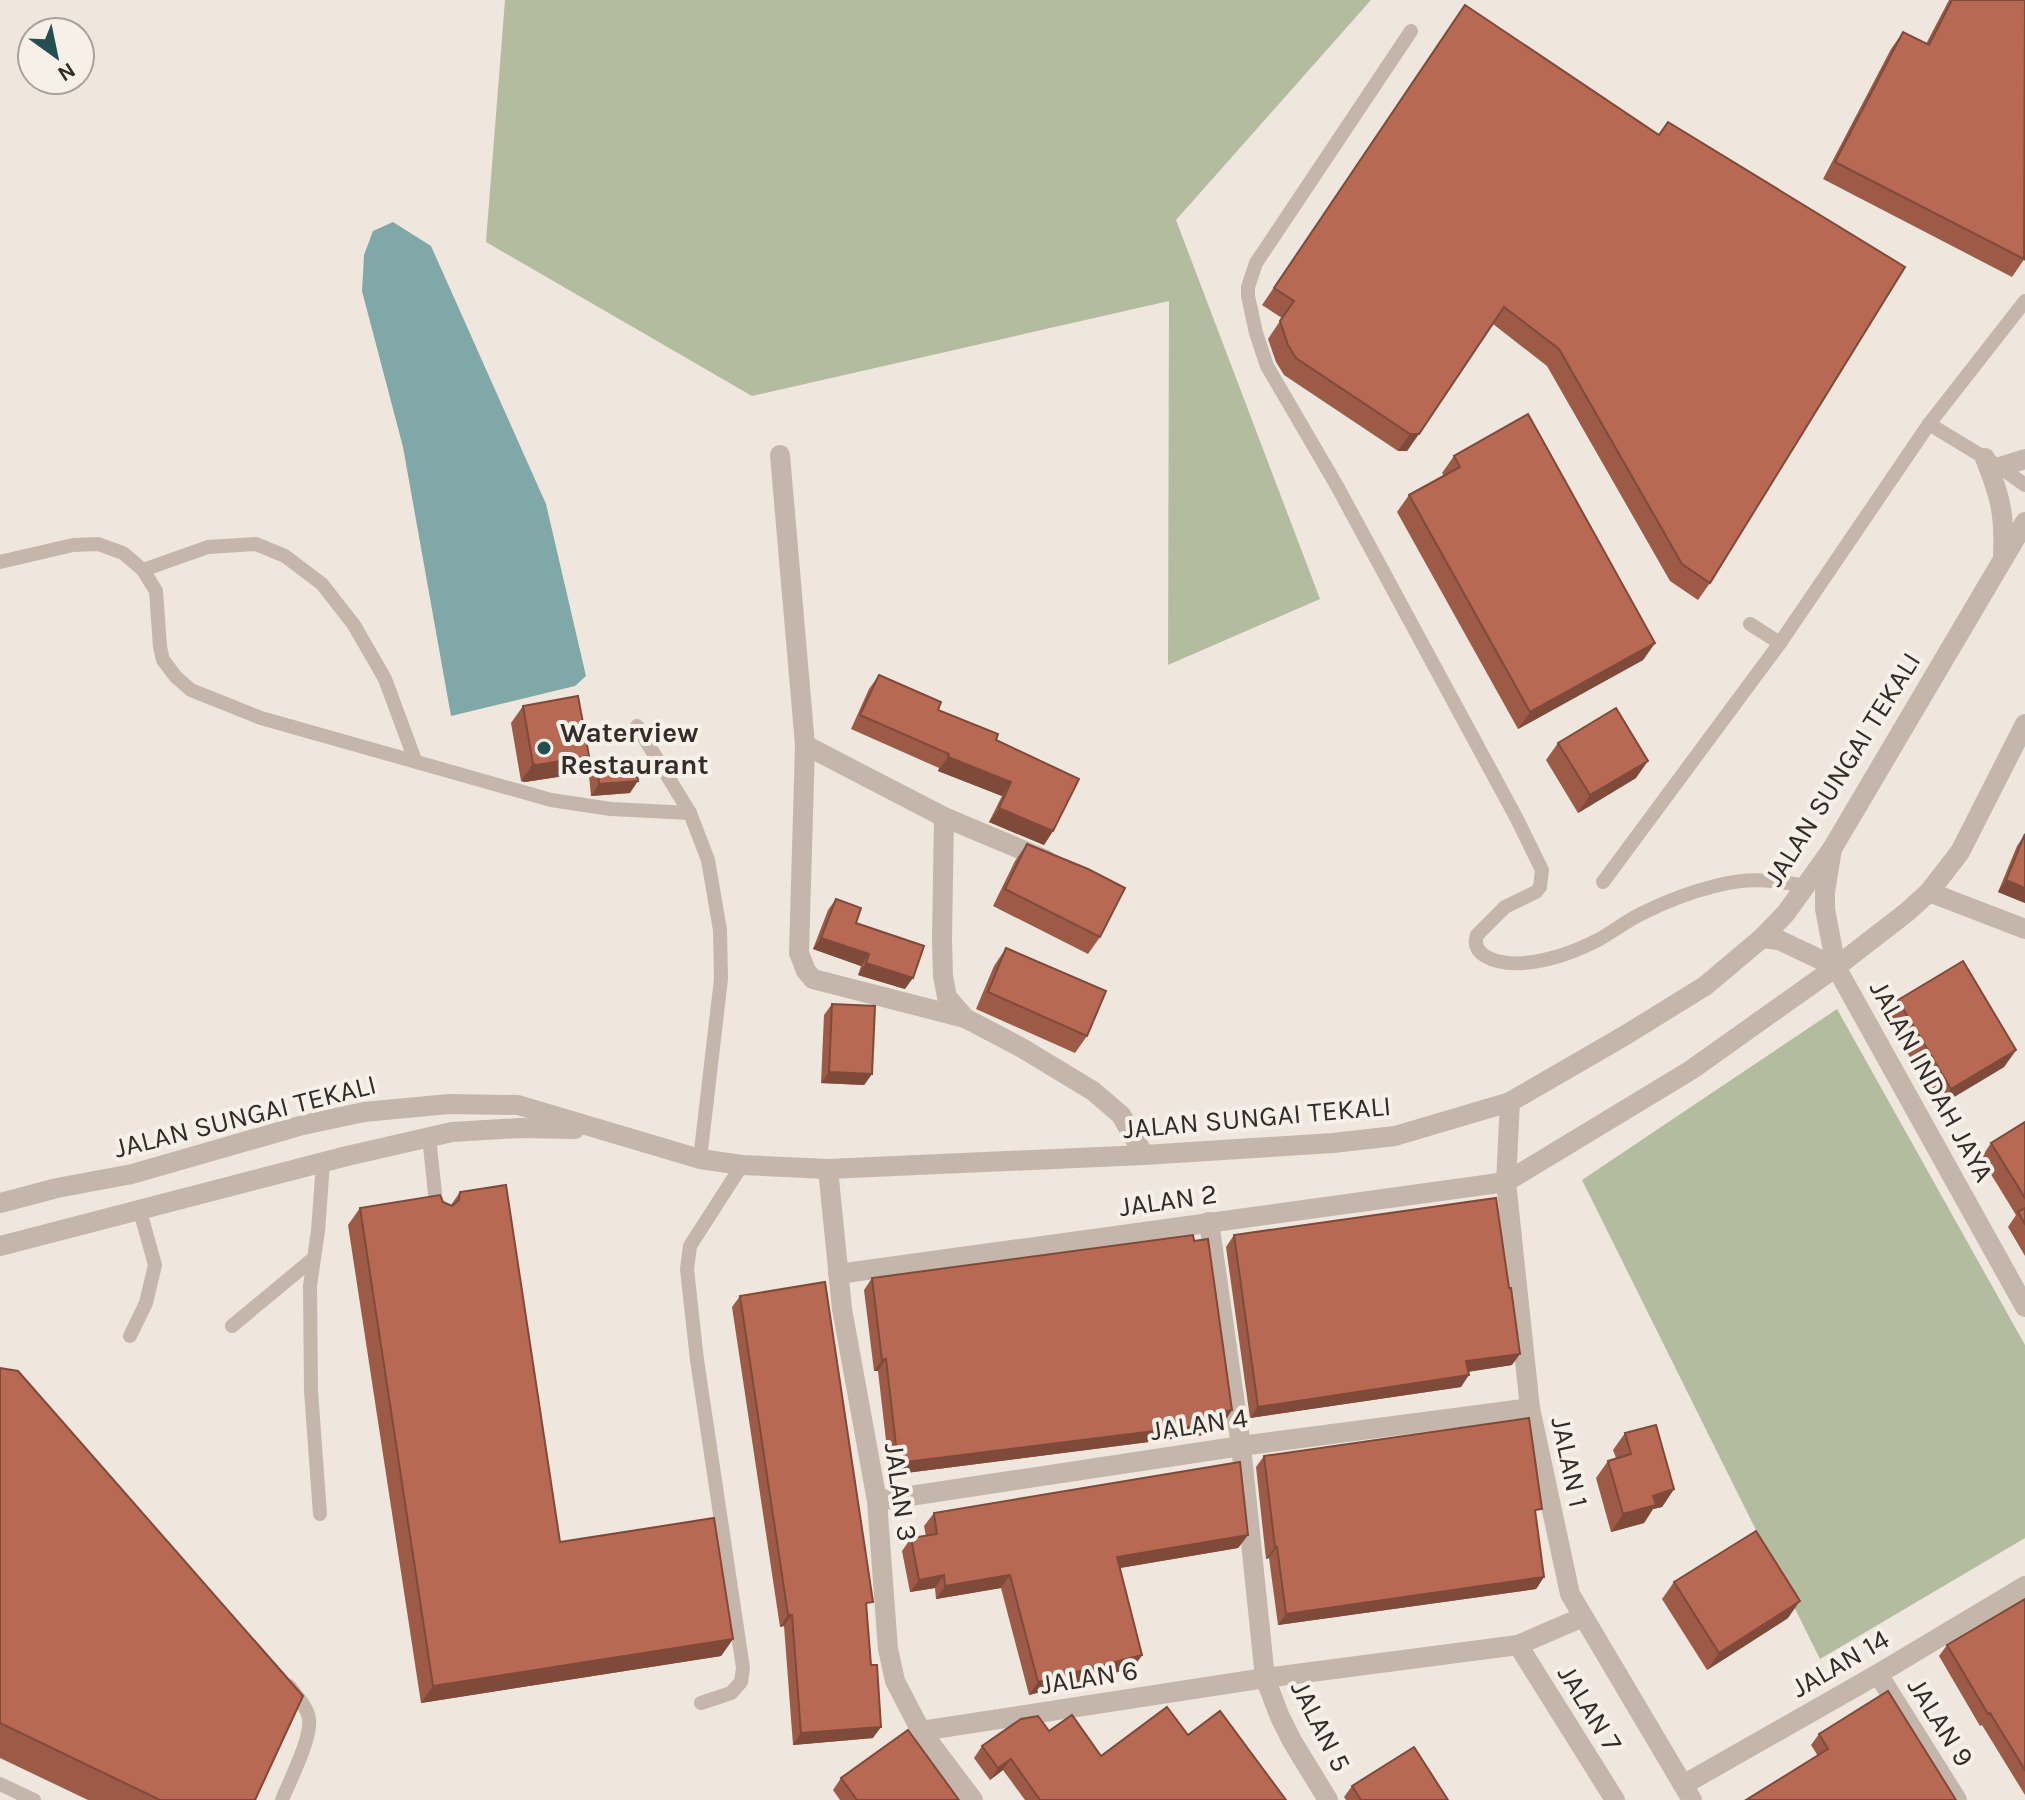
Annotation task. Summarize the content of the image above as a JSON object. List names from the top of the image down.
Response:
{
  "streets": {
    "street": [
      "JALAN SUNGAI TEKALI",
      "JALAN INDAH JAYA",
      "JALAN 2",
      "JALAN 4",
      "JALAN 1",
      "JALAN 3",
      "JALAN 14",
      "JALAN 6",
      "JALAN 7",
      "JALAN 9",
      "JALAN 5"
    ]
  },
  "crossings": [
    ["JALAN SUNGAI TEKALI", "JALAN INDAH JAYA"],
    ["JALAN SUNGAI TEKALI", "JALAN 1"],
    ["JALAN SUNGAI TEKALI", "JALAN 3"],
    ["JALAN 2", "JALAN 1"],
    ["JALAN 2", "JALAN 3"],
    ["JALAN 4", "JALAN 1"],
    ["JALAN 4", "JALAN 3"],
    ["JALAN 1", "JALAN 14"],
    ["JALAN 1", "JALAN 6"],
    ["JALAN 3", "JALAN 6"],
    ["JALAN 14", "JALAN 9"],
    ["JALAN 6", "JALAN 7"],
    ["JALAN 6", "JALAN 5"]
  ],
  "places": ["Waterview Restaurant"],
  "north": "bottom right"
}
